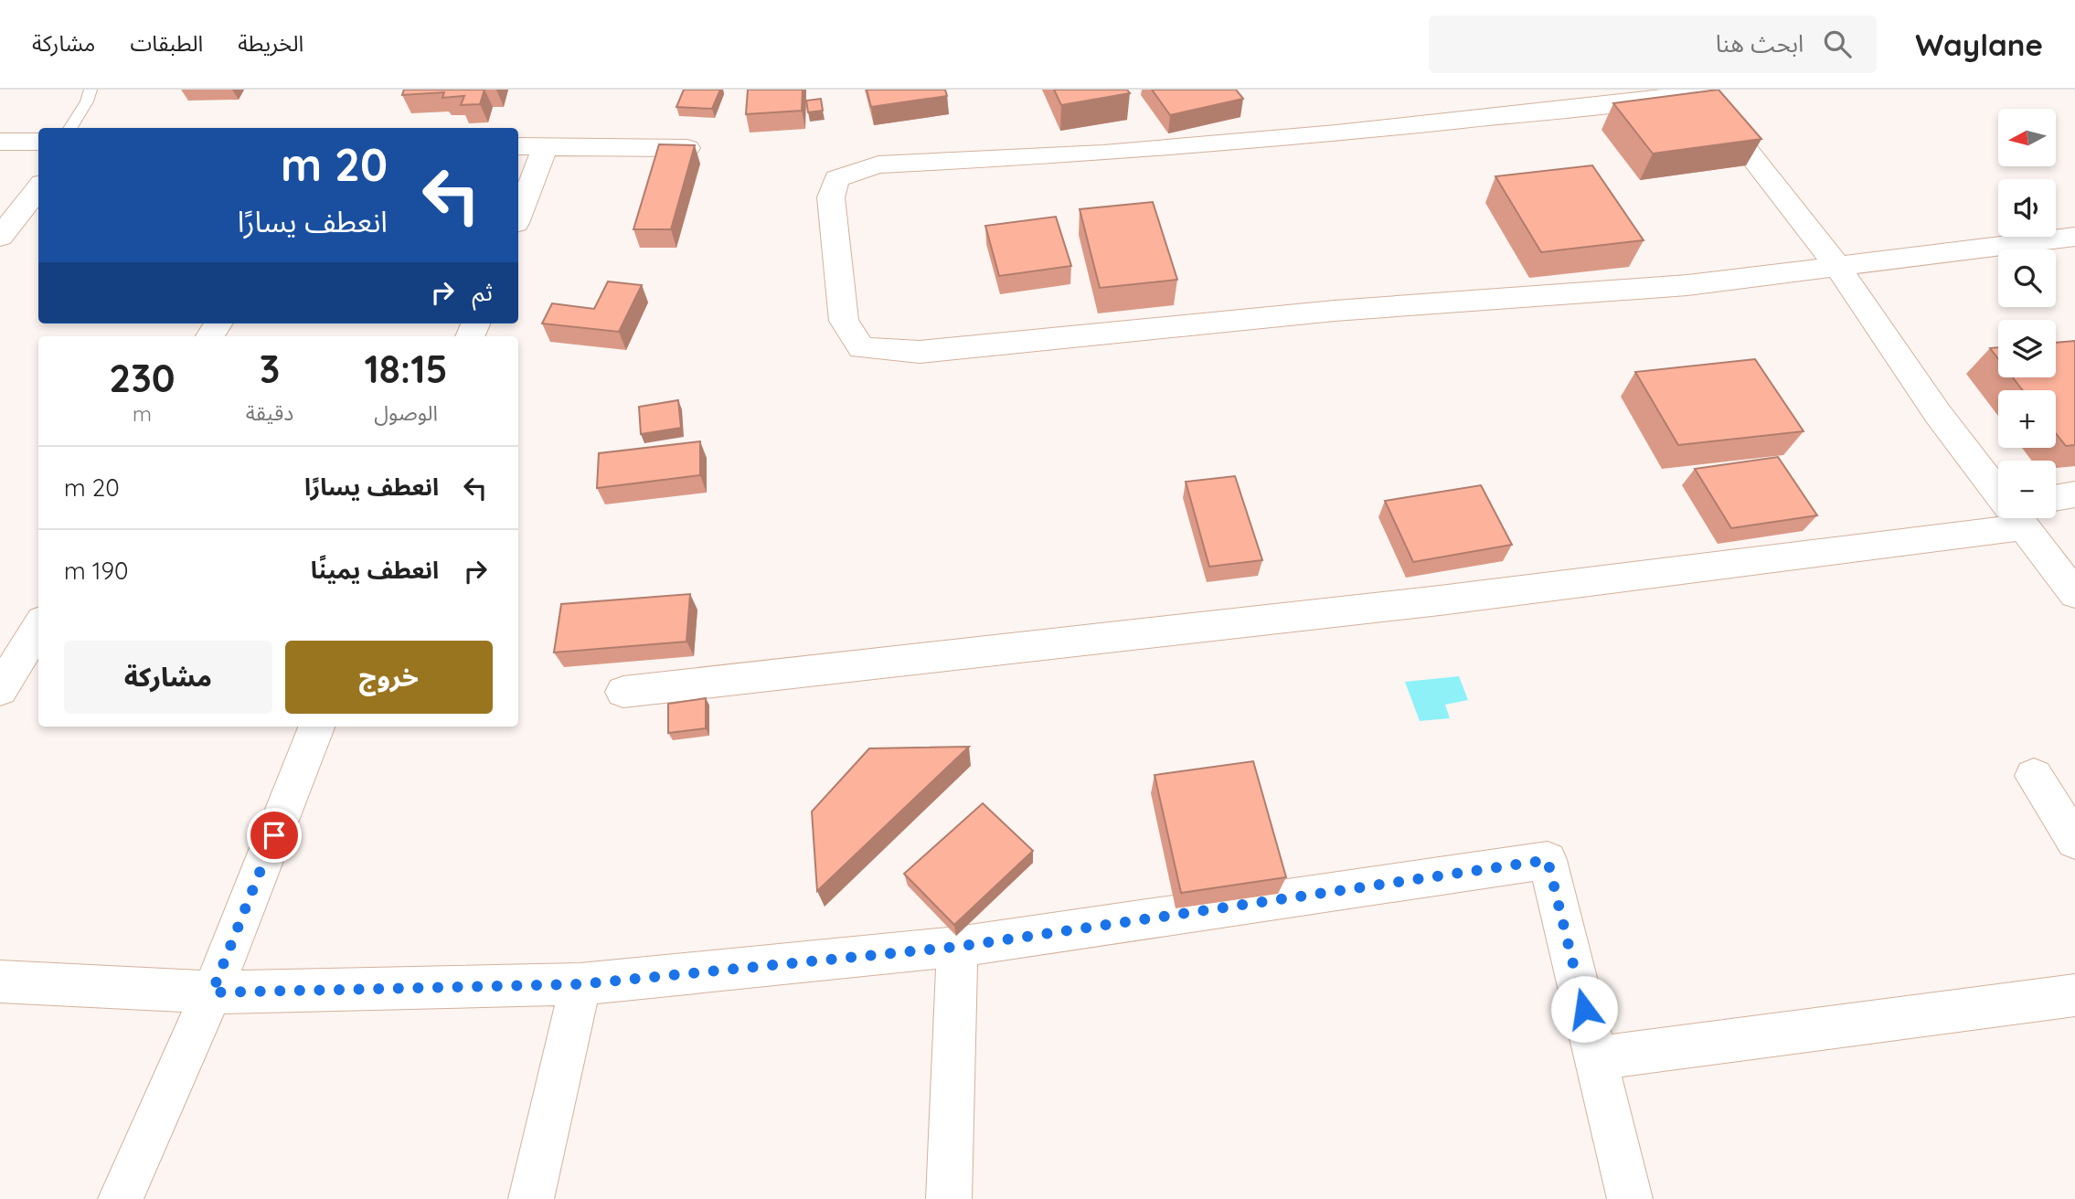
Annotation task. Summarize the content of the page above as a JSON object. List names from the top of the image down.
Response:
{
  "north": "left",
  "page": {
    "header": "Waylane",
    "search": "ابحث هنا",
    "nav": ["الخريطة", "الطبقات", "مشاركة"],
    "map_buttons": ["+", "−"],
    "turn": ["20 m", "انعطف يسارًا"],
    "then": "ثم",
    "eta": [
      "18:15",
      "الوصول",
      "3",
      "دقيقة",
      "230",
      "m"
    ],
    "list": [
      {
        "name": "انعطف يسارًا",
        "value": "20 m"
      },
      {
        "name": "انعطف يمينًا",
        "value": "190 m"
      }
    ],
    "buttons": ["خروج", "مشاركة"]
  }
}
